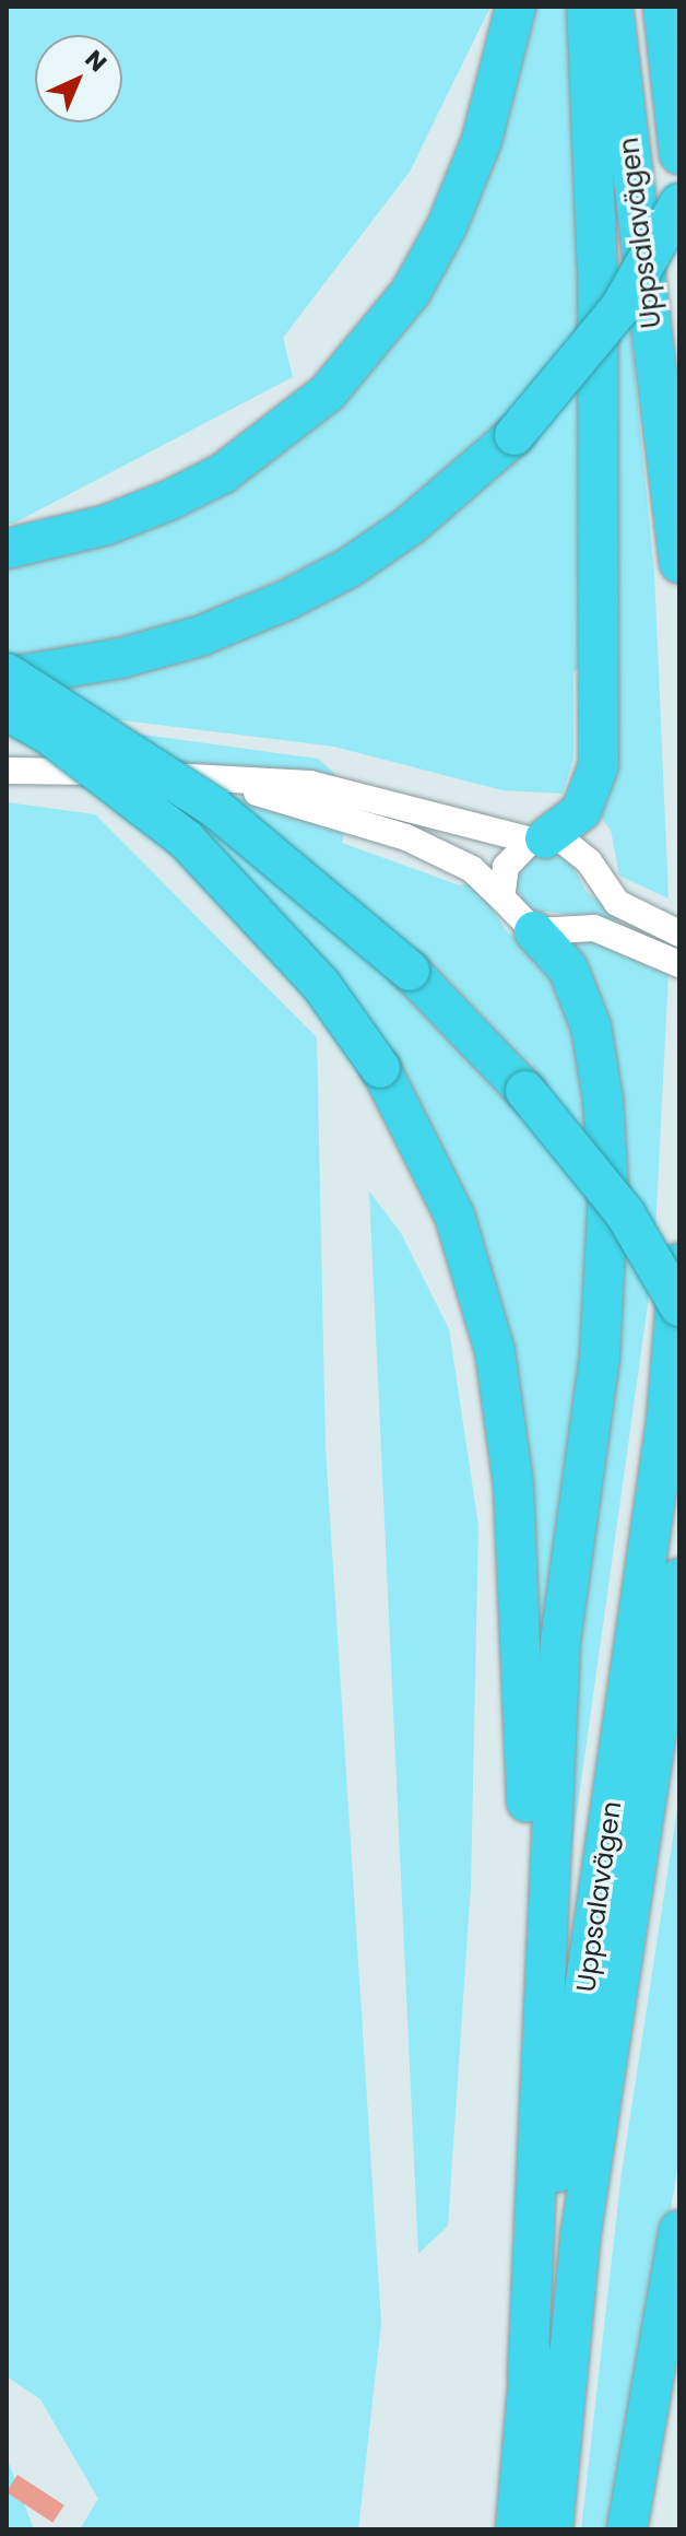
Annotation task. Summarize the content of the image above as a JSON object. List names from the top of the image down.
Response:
{
  "streets": {
    "highway": ["Uppsalavägen"]
  },
  "north": "top right"
}
